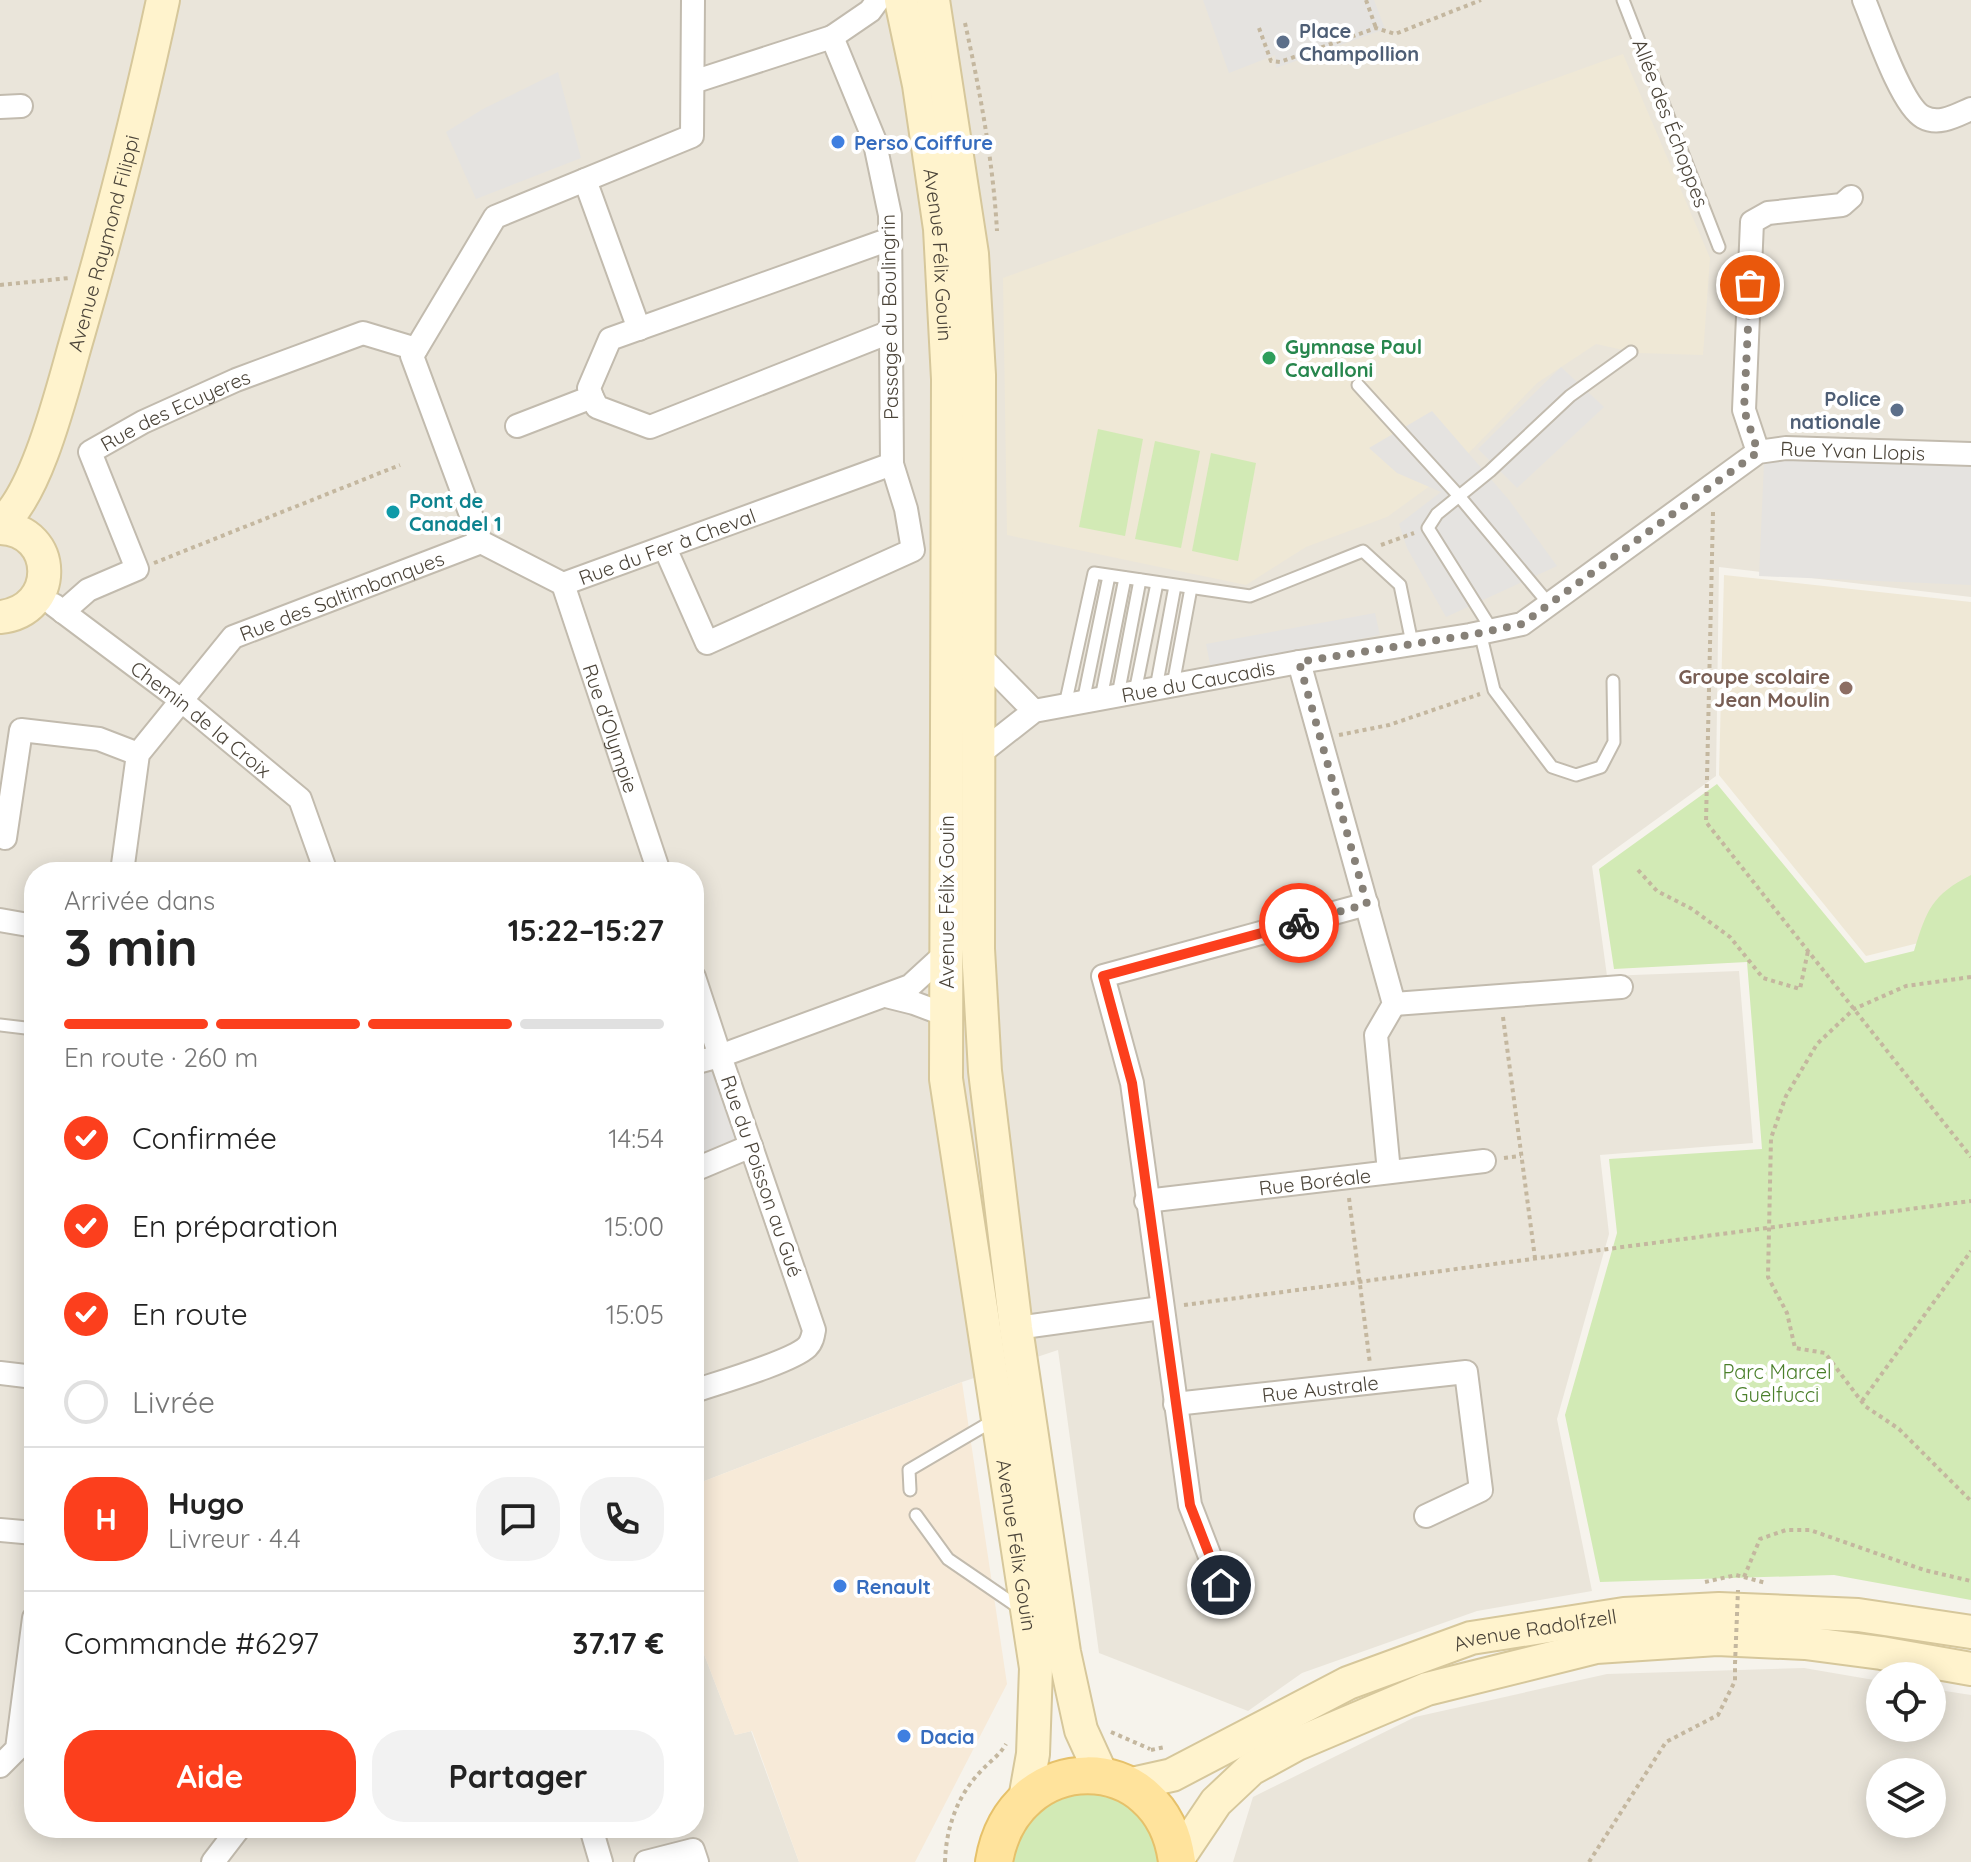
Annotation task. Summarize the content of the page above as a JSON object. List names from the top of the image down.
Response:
{
  "streets": {
    "main road": ["Avenue Raymond Filippi", "Avenue Félix Gouin", "Avenue Radolfzell"],
    "street": [
      "Passage du Boulingrin",
      "Rue des Ecuyeres",
      "Rue Yvan Llopis",
      "Rue du Fer à Cheval",
      "Rue des Saltimbanques",
      "Rue du Caucadis",
      "Chemin de la Croix",
      "Rue d'Olympie",
      "Rue du Poisson au Gué",
      "Rue Boréale",
      "Rue Australe"
    ],
    "lane": ["Allée des Échoppes"]
  },
  "crossings": [
    ["Avenue Raymond Filippi", "Chemin de la Croix"],
    ["Avenue Félix Gouin", "Rue du Caucadis"],
    ["Avenue Félix Gouin", "Rue du Poisson au Gué"],
    ["Avenue Félix Gouin", "Avenue Radolfzell"],
    ["Passage du Boulingrin", "Rue du Fer à Cheval"],
    ["Rue Yvan Llopis", "Rue du Caucadis"],
    ["Rue du Fer à Cheval", "Rue des Saltimbanques"],
    ["Rue du Fer à Cheval", "Rue d'Olympie"],
    ["Rue des Saltimbanques", "Chemin de la Croix"]
  ],
  "parks": ["Parc Marcel Guelfucci"],
  "places": [
    "Place Champollion",
    "Perso Coiffure",
    "Gymnase Paul Cavalloni",
    "Police nationale",
    "Pont de Canadel 1",
    "Groupe scolaire Jean Moulin",
    "Renault",
    "Dacia"
  ],
  "page": {
    "heading": ["3 min", "Arrivée dans", "15:22–15:27"],
    "panel": [
      "Hugo",
      "Livreur · 4.4",
      "Commande #6297",
      "37.17 €"
    ],
    "bar": "En route · 260 m",
    "list": [
      ["Confirmée", "14:54"],
      ["En préparation", "15:00"],
      ["En route", "15:05"],
      "Livrée"
    ],
    "round": "H",
    "buttons": ["Aide", "Partager"]
  }
}
